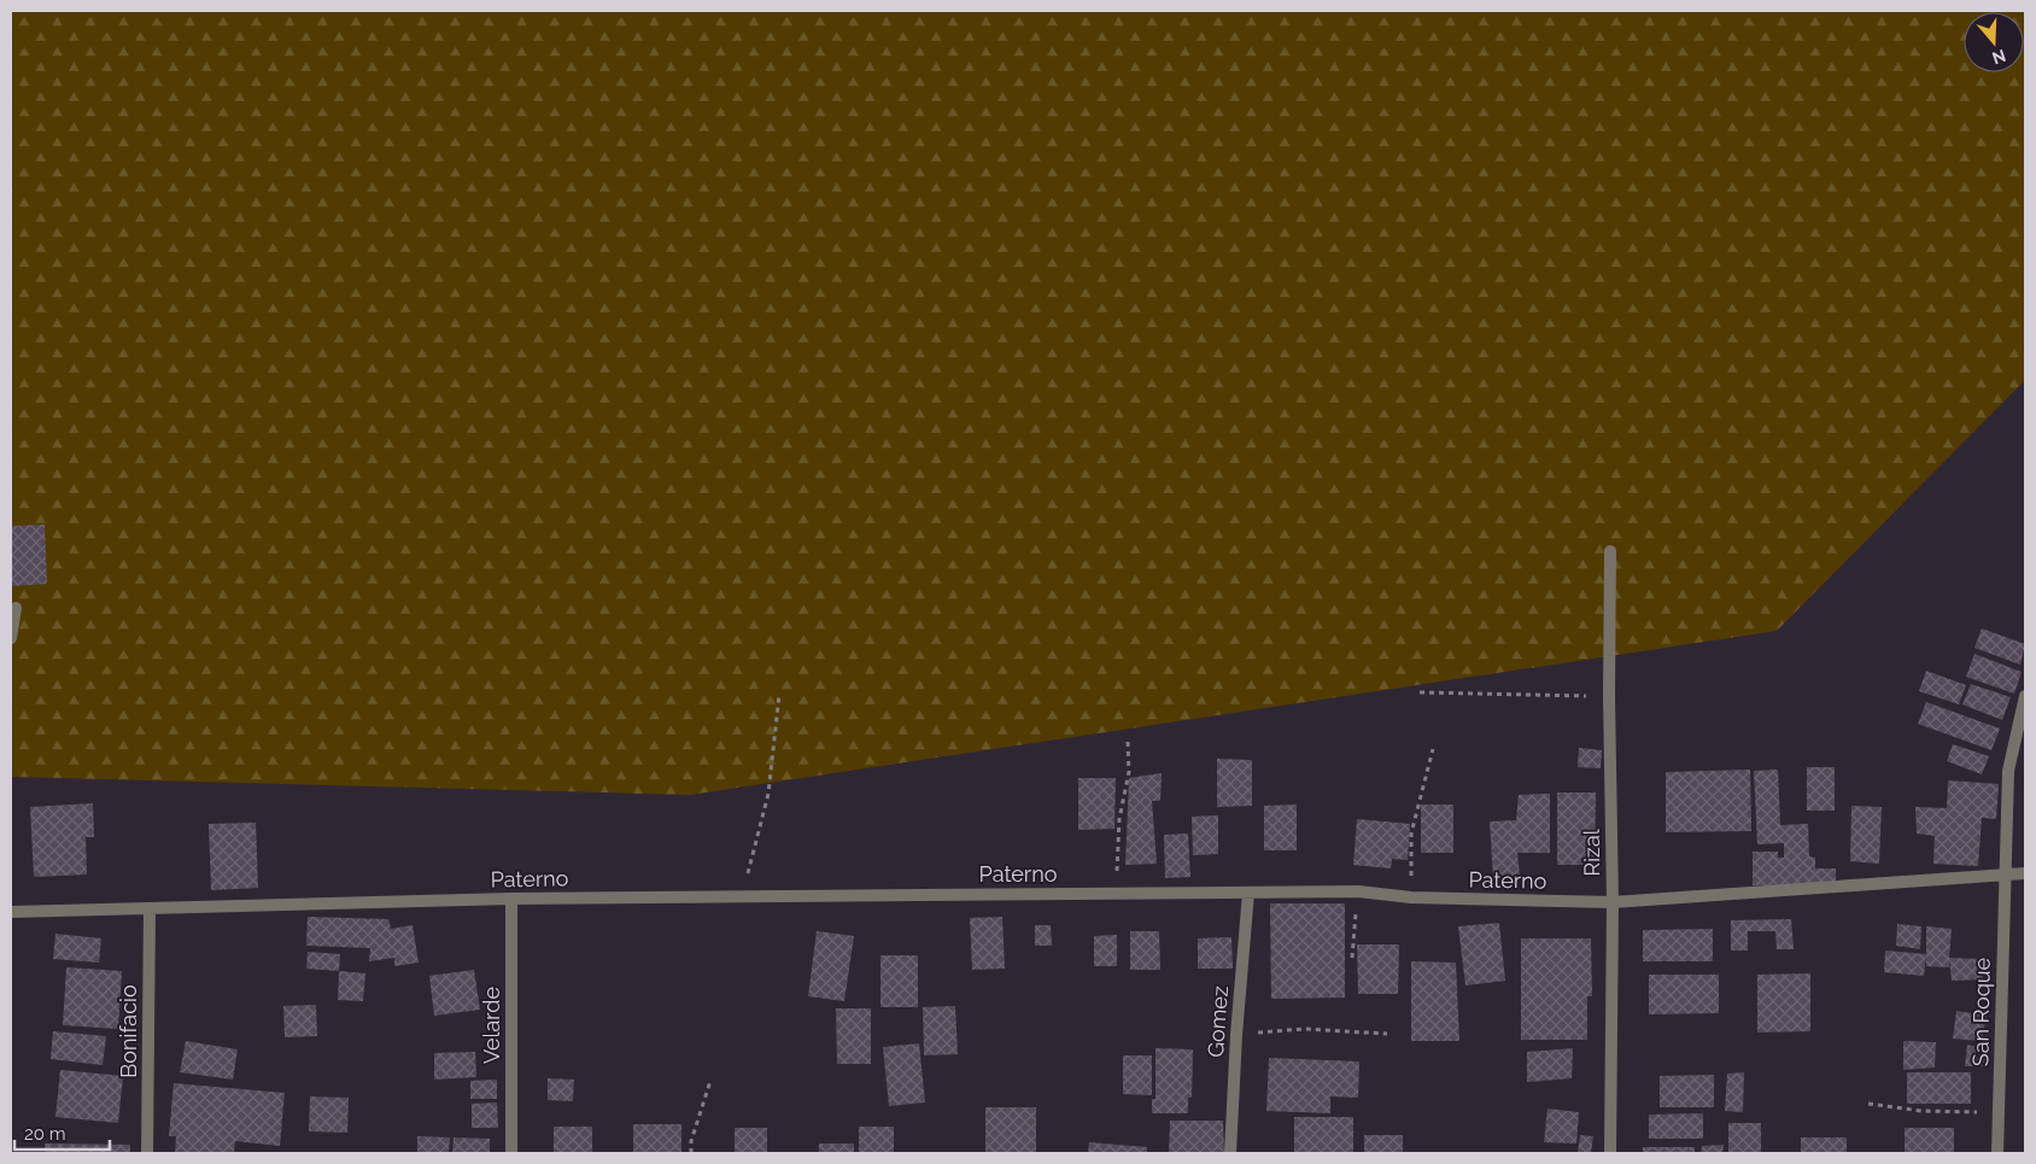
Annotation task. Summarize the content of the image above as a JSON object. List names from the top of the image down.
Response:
{
  "streets": {
    "street": [
      "Rizal",
      "Paterno",
      "San Roque",
      "Gomez",
      "Velarde",
      "Bonifacio"
    ]
  },
  "crossings": [
    ["Rizal", "Paterno"],
    ["Paterno", "San Roque"],
    ["Paterno", "Gomez"],
    ["Paterno", "Velarde"],
    ["Paterno", "Bonifacio"]
  ],
  "scale_bar": "20 m",
  "north": "bottom"
}
